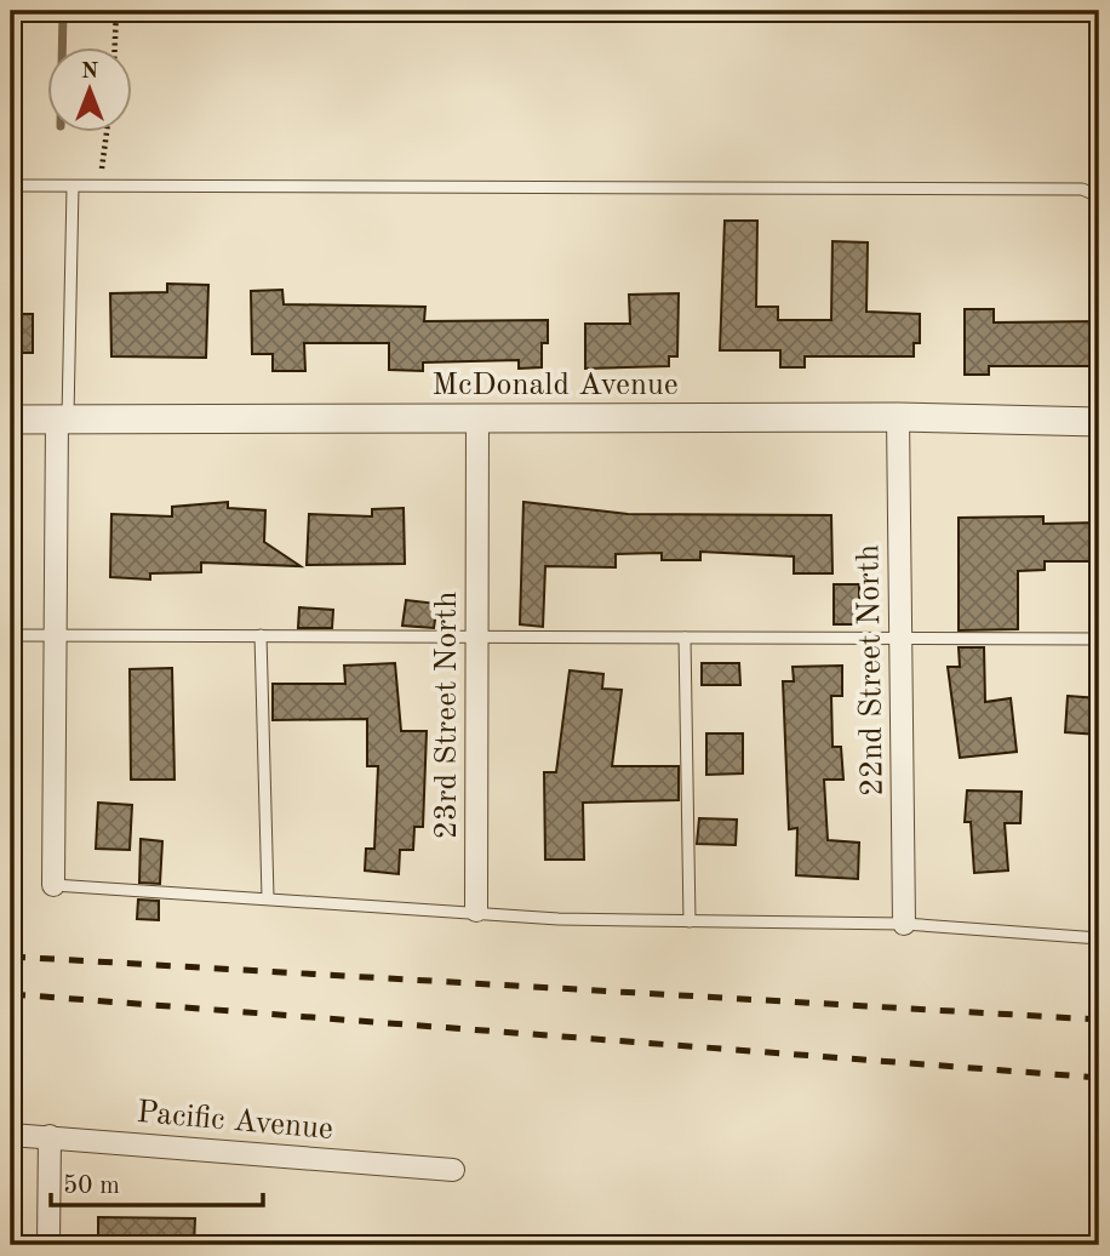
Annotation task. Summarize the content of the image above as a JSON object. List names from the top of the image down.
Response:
{
  "streets": {
    "street": [
      "McDonald Avenue",
      "22nd Street North",
      "23rd Street North",
      "Pacific Avenue"
    ]
  },
  "crossings": [
    ["McDonald Avenue", "22nd Street North"],
    ["McDonald Avenue", "23rd Street North"]
  ],
  "scale_bar": "50 m",
  "north": "top"
}
